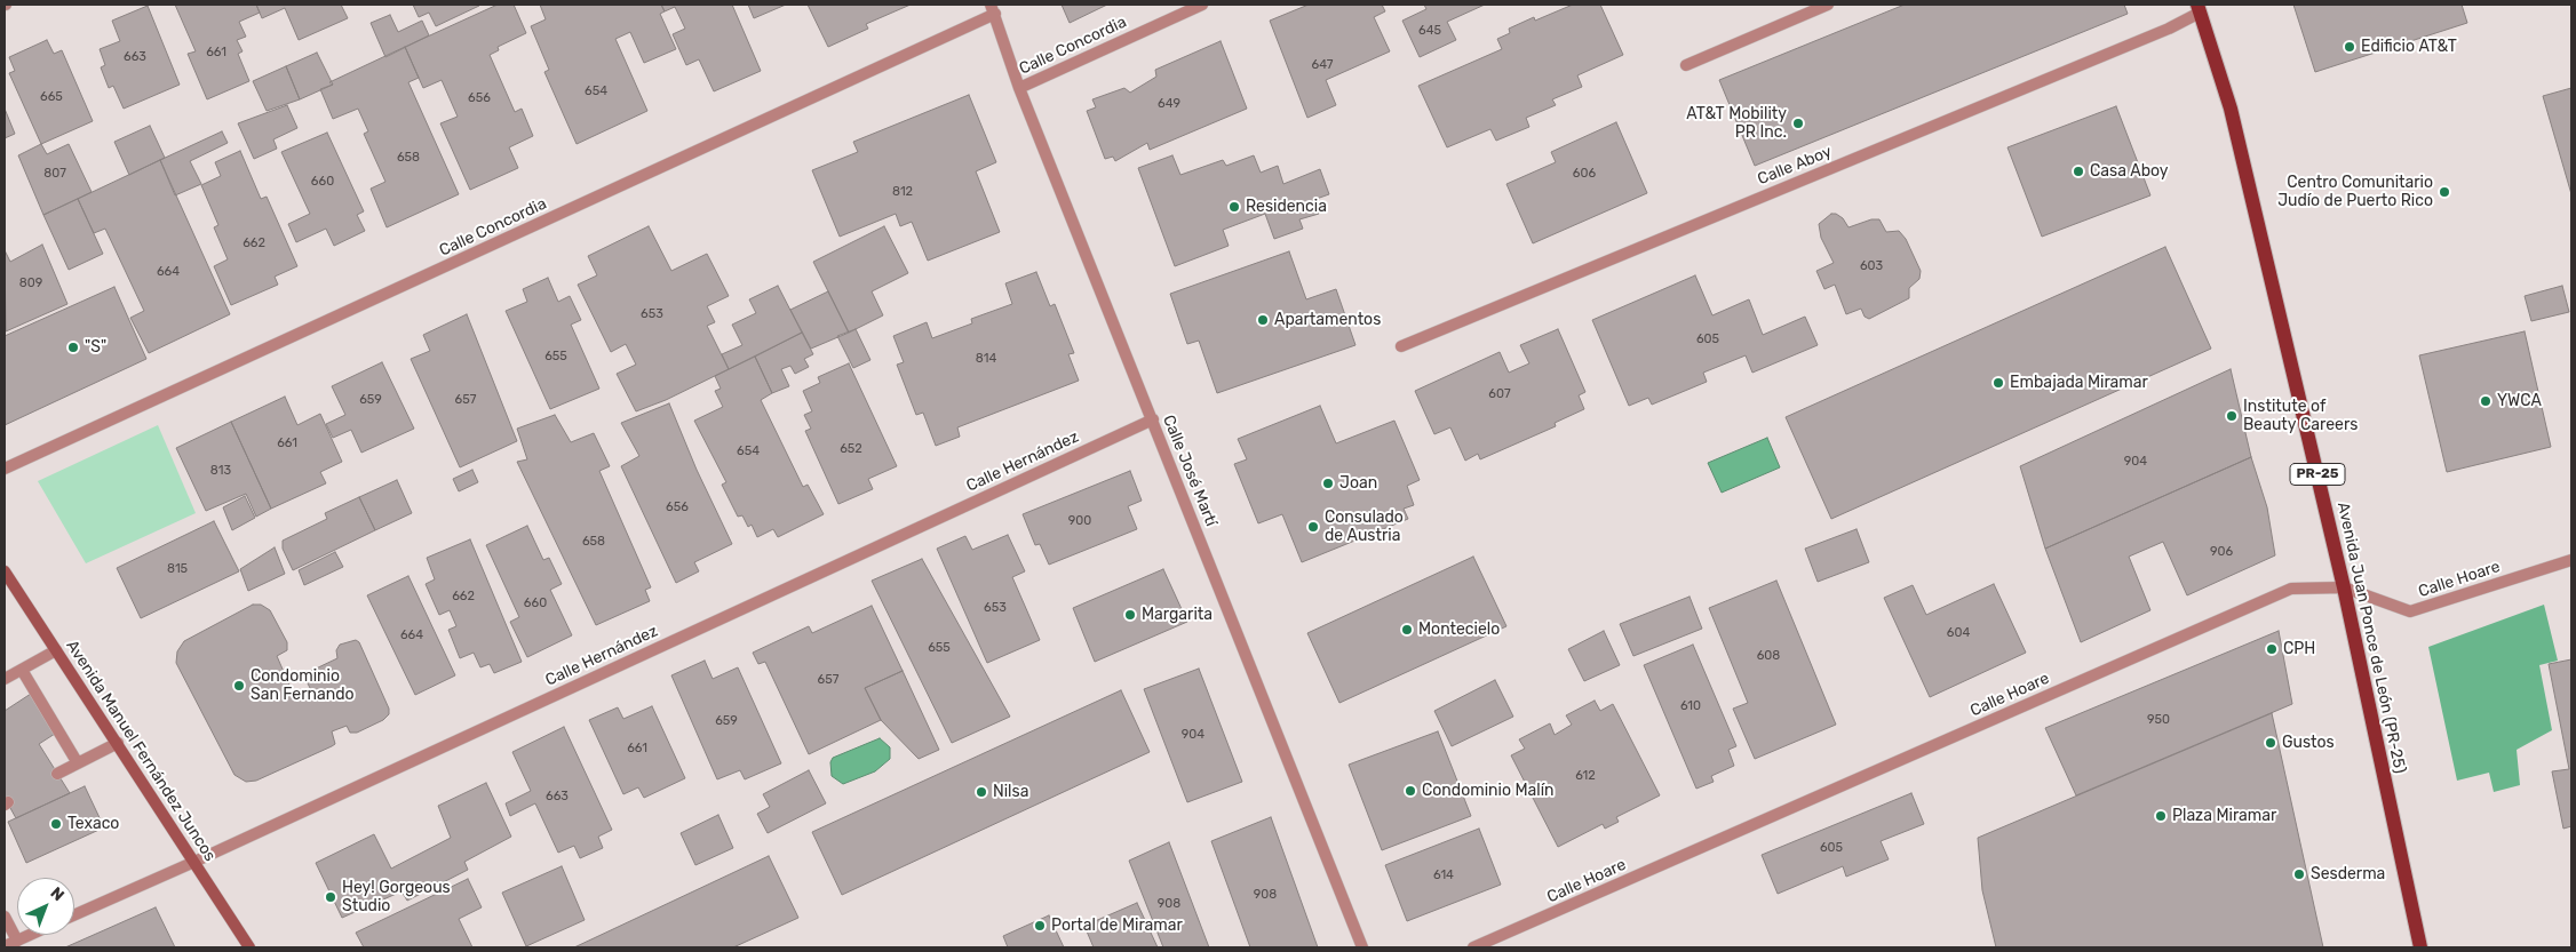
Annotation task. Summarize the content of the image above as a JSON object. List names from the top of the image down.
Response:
{
  "streets": {
    "main road": ["PR-25", "Avenida Juan Ponce de León (PR-25)", "Avenida Manuel Fernández Juncos"],
    "street": [
      "Calle Concordia",
      "Calle Aboy",
      "Calle Hernández",
      "Calle José Martí",
      "Calle Hoare"
    ]
  },
  "crossings": [
    ["Calle Concordia", "Calle José Martí"],
    ["Calle Aboy", "Avenida Juan Ponce de León (PR-25)"],
    ["Calle Hernández", "Calle José Martí"],
    ["Calle Hernández", "Avenida Manuel Fernández Juncos"],
    ["Calle Hoare", "Avenida Juan Ponce de León (PR-25)"]
  ],
  "places": [
    "Edificio AT&T",
    "AT&T Mobility PR Inc.",
    "Casa Aboy",
    "Centro Comunitario Judío de Puerto Rico",
    "Residencia",
    "Apartamentos",
    "\"S\"",
    "Embajada Miramar",
    "YWCA",
    "Institute of Beauty Careers",
    "Joan",
    "Consulado de Austria",
    "Margarita",
    "Montecielo",
    "CPH",
    "Condominio San Fernando",
    "Gustos",
    "Condominio Malín",
    "Nilsa",
    "Plaza Miramar",
    "Texaco",
    "Sesderma",
    "Hey! Gorgeous Studio",
    "Portal de Miramar"
  ],
  "house_numbers": [
    "645",
    "661",
    "663",
    "647",
    "654",
    "665",
    "656",
    "649",
    "658",
    "807",
    "606",
    "660",
    "812",
    "662",
    "603",
    "664",
    "809",
    "653",
    "605",
    "655",
    "814",
    "607",
    "659",
    "657",
    "661",
    "652",
    "654",
    "904",
    "813",
    "656",
    "900",
    "658",
    "906",
    "815",
    "662",
    "660",
    "653",
    "604",
    "664",
    "655",
    "608",
    "657",
    "610",
    "950",
    "659",
    "904",
    "661",
    "612",
    "663",
    "605",
    "614",
    "908",
    "908"
  ],
  "north": "top right"
}
